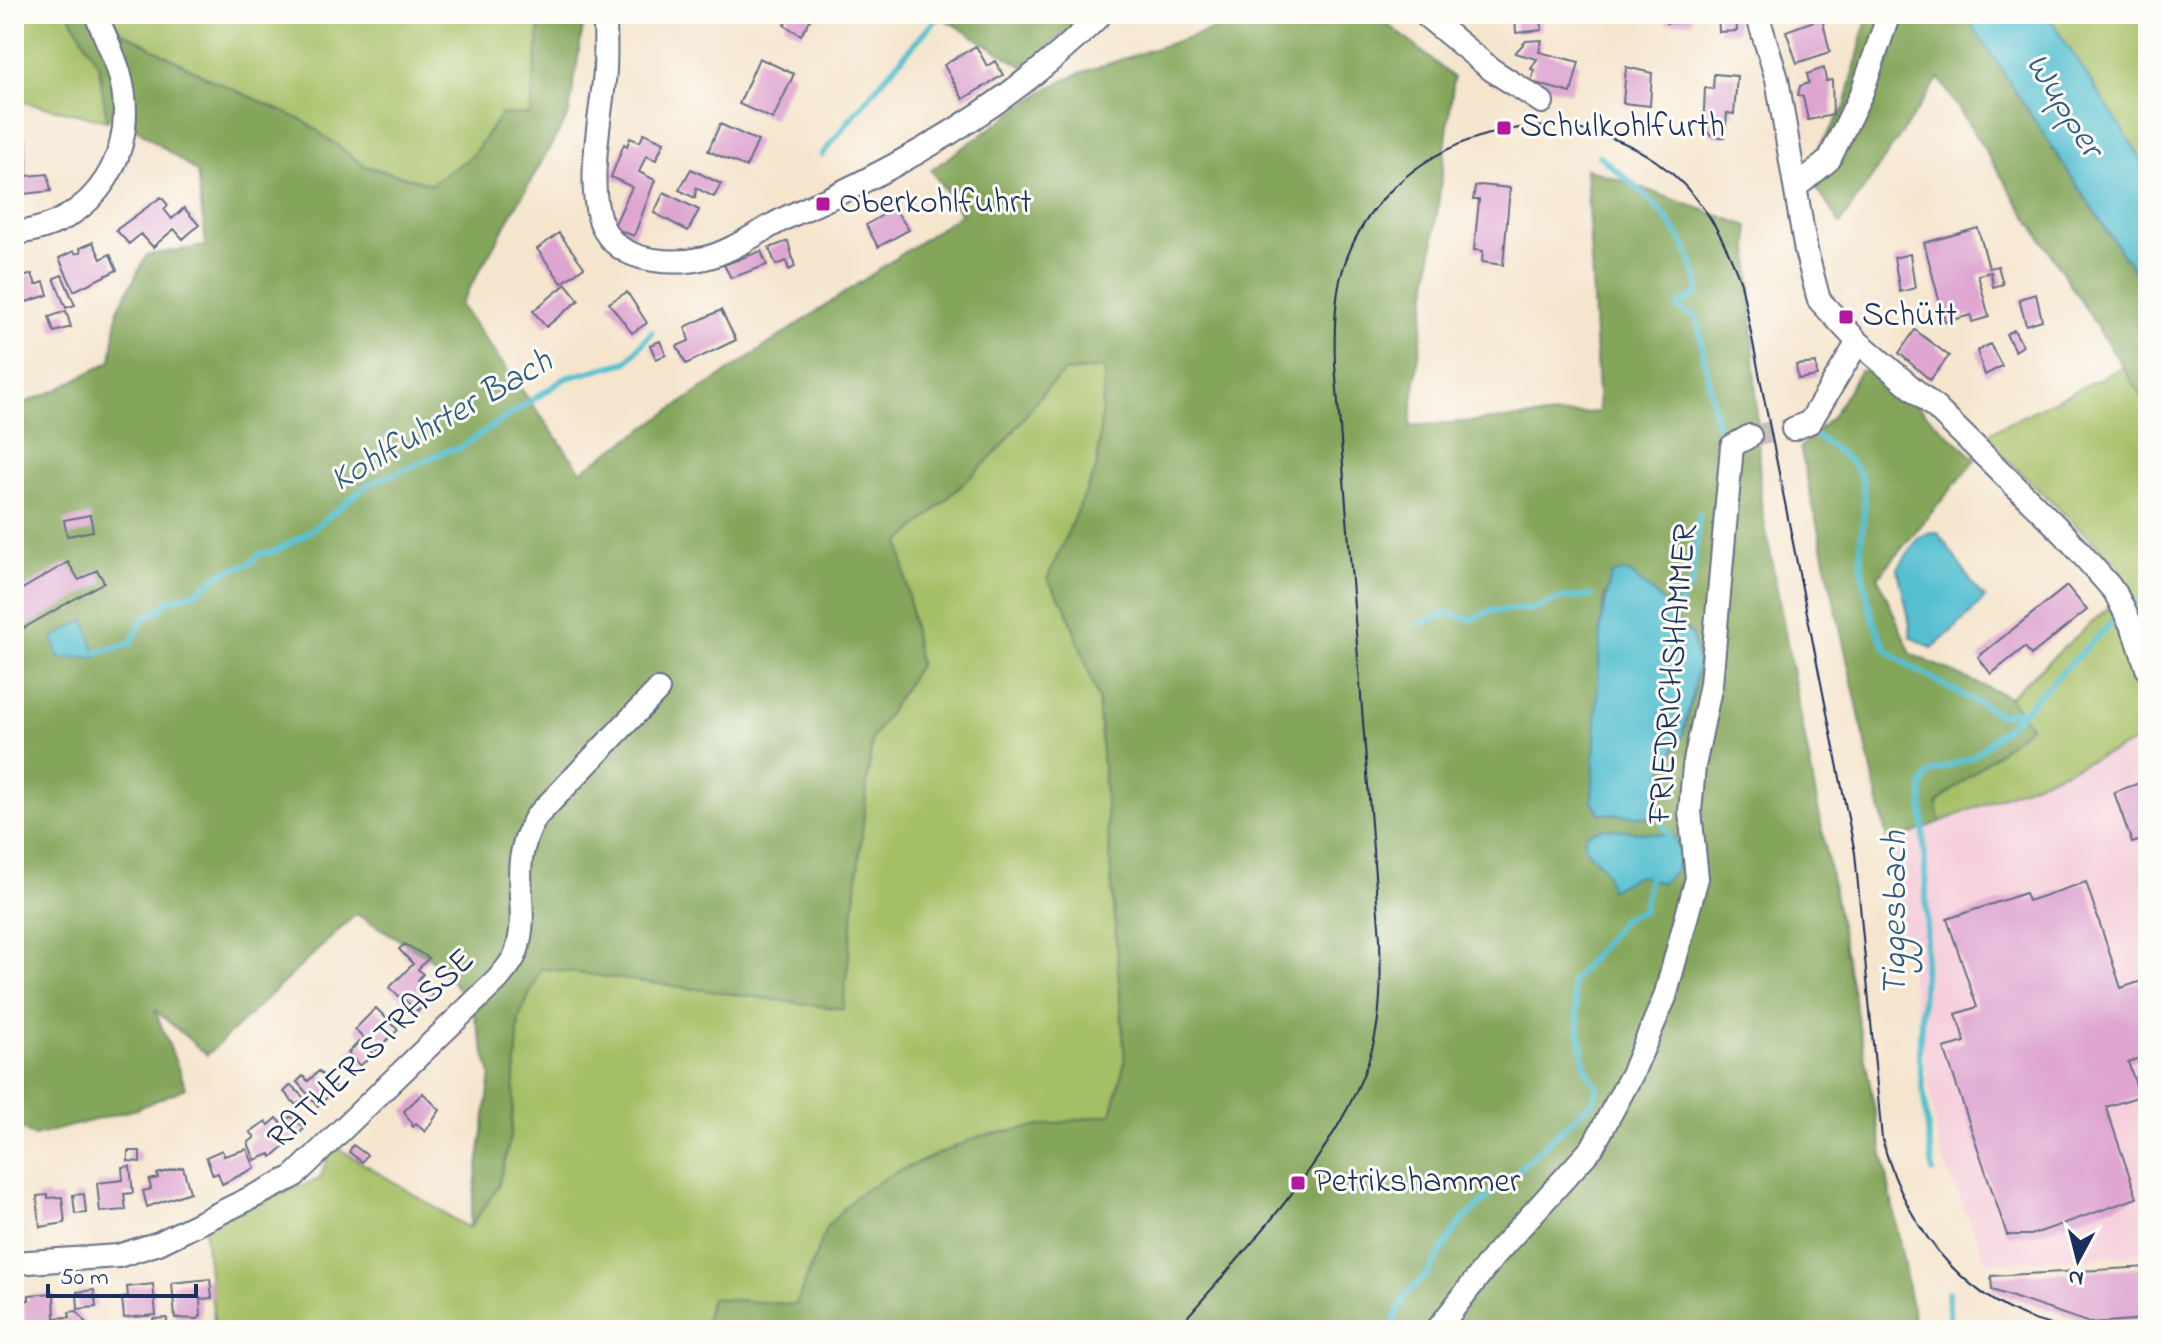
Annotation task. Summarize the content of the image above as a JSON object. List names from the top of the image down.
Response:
{
  "streets": {
    "street": ["FRIEDRICHSHAMMER", "RATHER STRASSE"]
  },
  "water": ["Wupper", "Kohlfuhrter Bach", "Tiggesbach"],
  "places": {
    "transit": [
      "Schulkohlfurth",
      "Oberkohlfuhrt",
      "Schütt",
      "Petrikshammer"
    ]
  },
  "scale_bar": "50 m",
  "north": "bottom"
}
